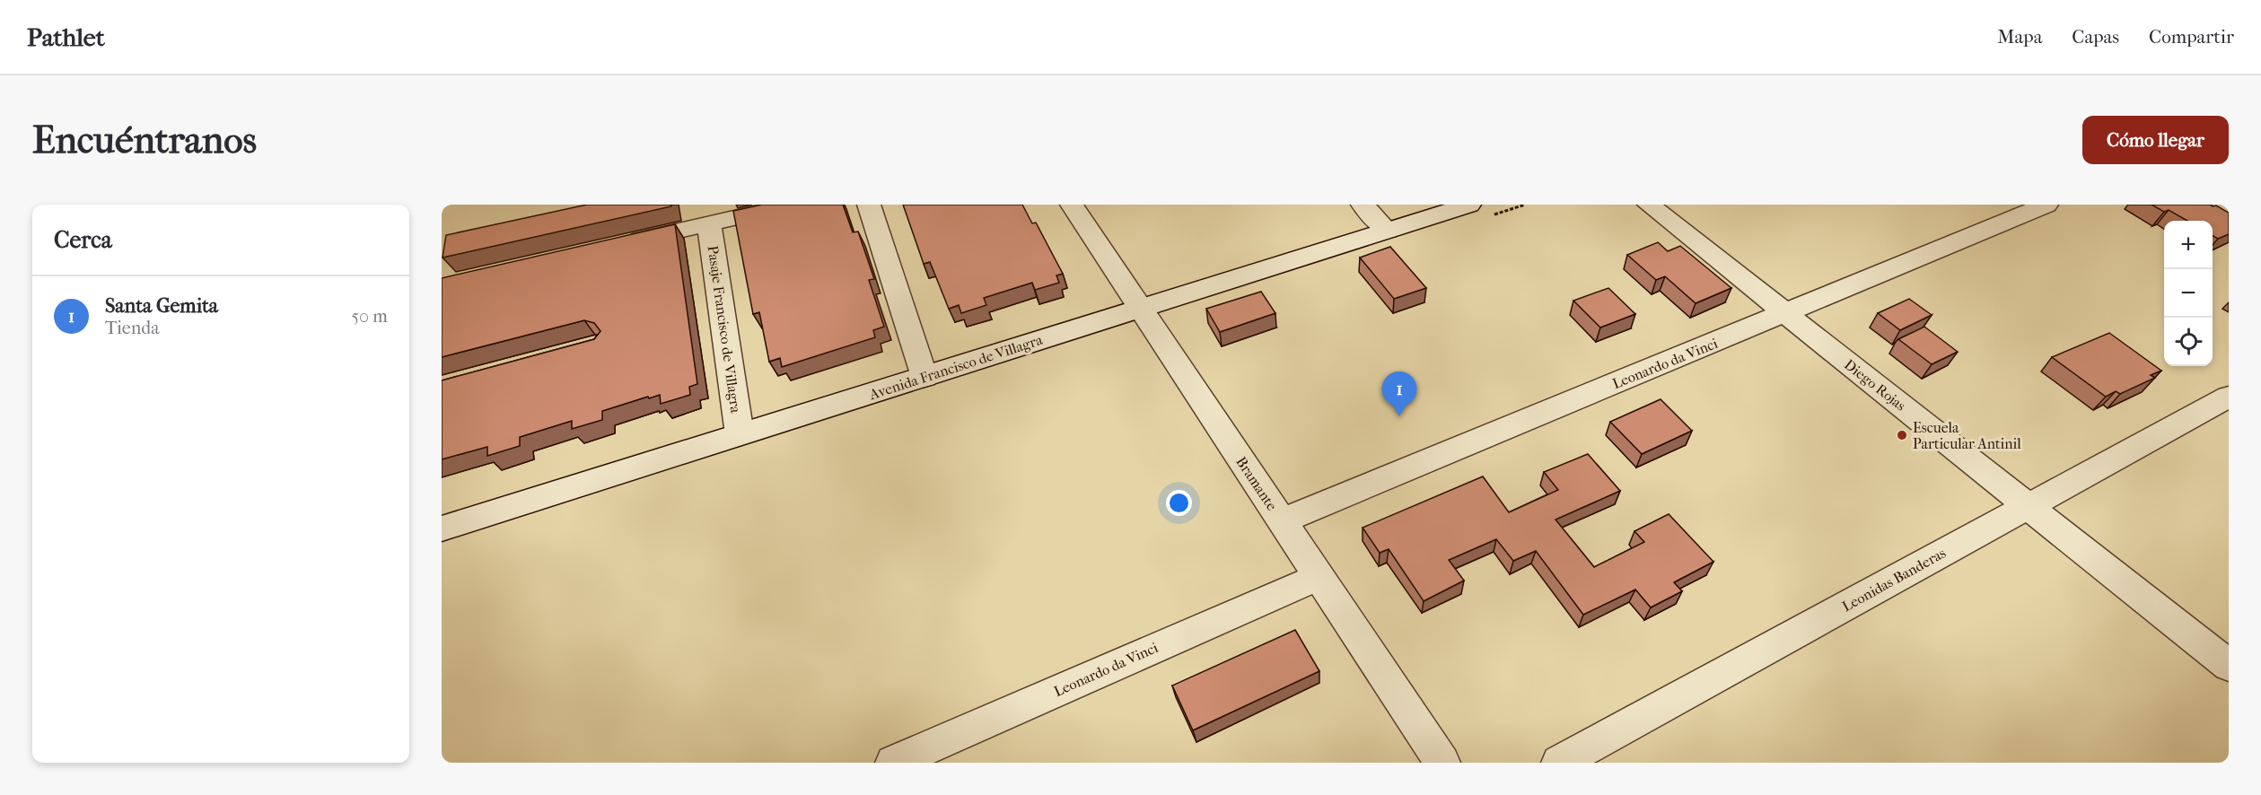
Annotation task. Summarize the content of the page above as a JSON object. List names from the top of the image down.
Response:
{
  "streets": {
    "street": [
      "Pasaje Francisco de Villagra",
      "Leonardo da Vinci",
      "Avenida Francisco de Villagra",
      "Diego Rojas",
      "Bramante",
      "Leonidas Banderas"
    ]
  },
  "crossings": [
    ["Pasaje Francisco de Villagra", "Avenida Francisco de Villagra"],
    ["Leonardo da Vinci", "Diego Rojas"],
    ["Leonardo da Vinci", "Bramante"],
    ["Avenida Francisco de Villagra", "Bramante"],
    ["Diego Rojas", "Leonidas Banderas"]
  ],
  "places": ["Escuela Particular Antinil"],
  "page": {
    "header": "Pathlet",
    "nav": ["Mapa", "Capas", "Compartir"],
    "buttons": "Cómo llegar",
    "title": "Encuéntranos",
    "heading": "Cerca",
    "map_buttons": ["+", "−"],
    "list": [
      {
        "mark": "1",
        "name": "Santa Gemita",
        "note": "Tienda",
        "value": "50 m"
      }
    ],
    "pins": "1"
  }
}
